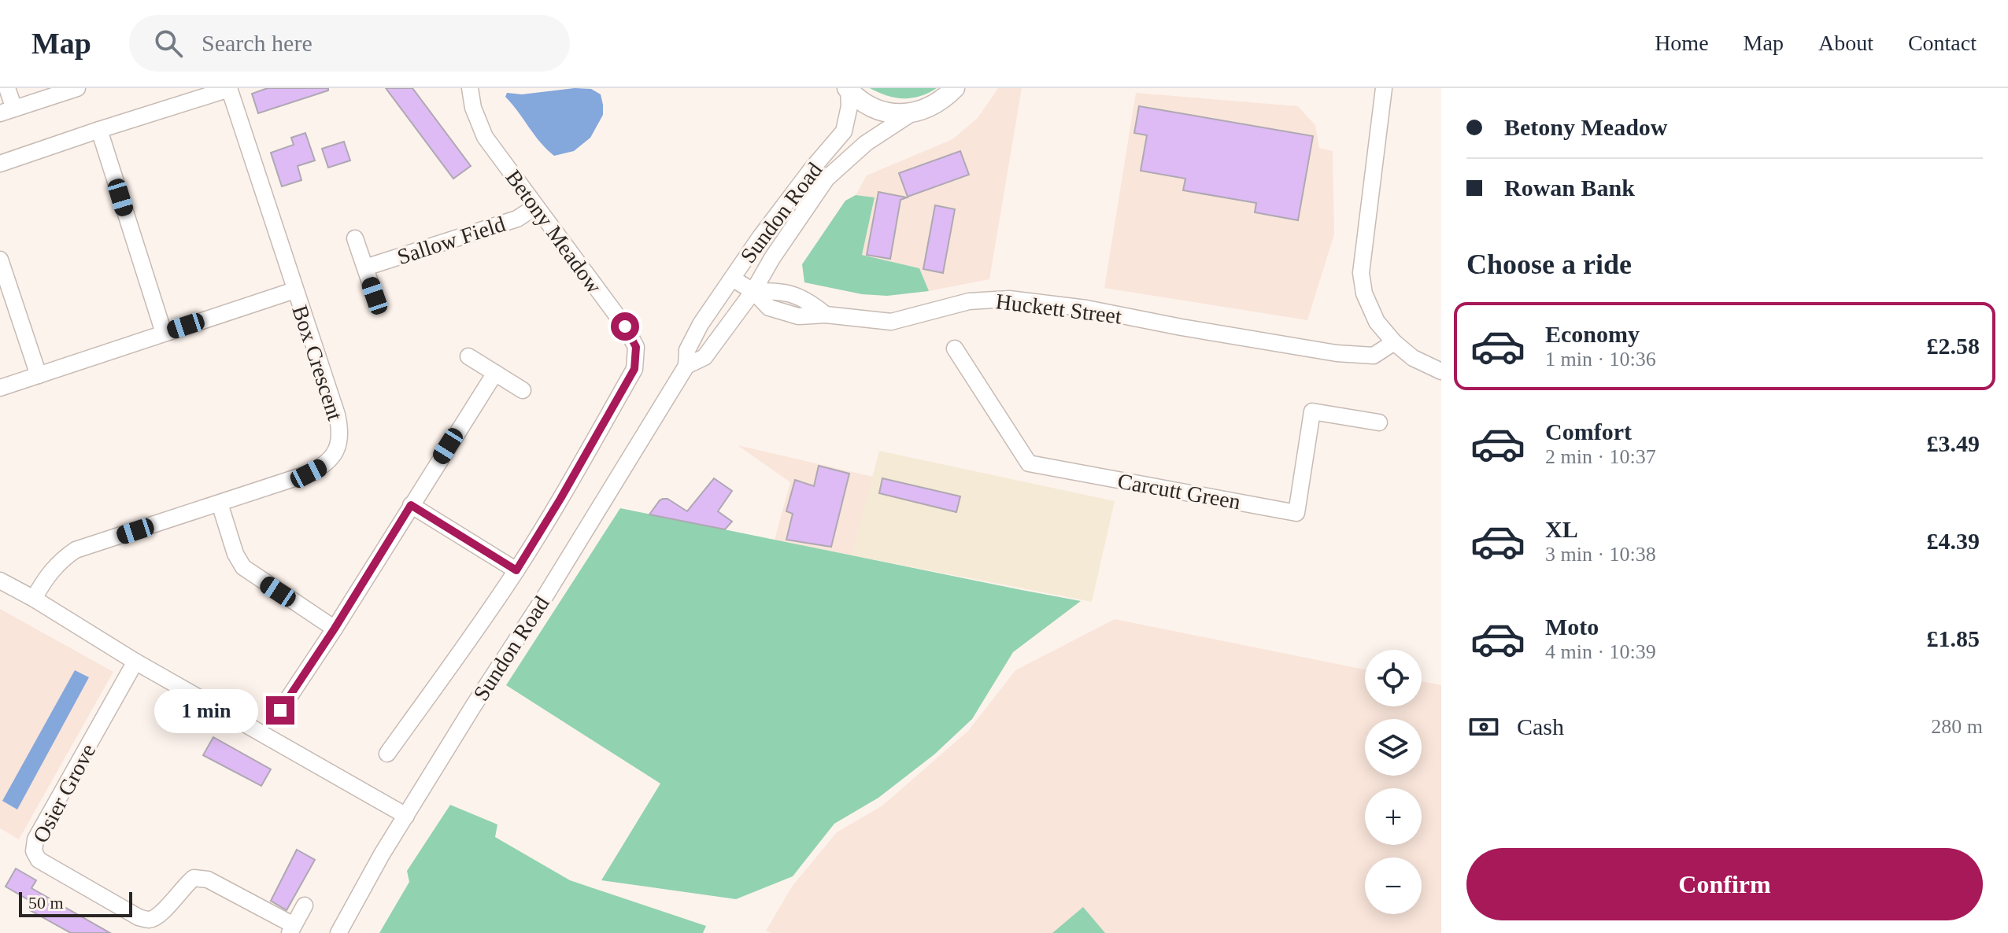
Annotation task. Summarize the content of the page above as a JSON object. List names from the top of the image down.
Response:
{
  "streets": {
    "street": [
      "Sundon Road",
      "Betony Meadow",
      "Sallow Field",
      "Huckett Street",
      "Box Crescent",
      "Carcutt Green",
      "Osier Grove"
    ]
  },
  "crossings": [
    ["Sundon Road", "Huckett Street"],
    ["Betony Meadow", "Sallow Field"]
  ],
  "scale_bar": "50 m",
  "page": {
    "header": "Map",
    "search": "Search here",
    "nav": [
      "Home",
      "Map",
      "About",
      "Contact"
    ],
    "banner": ["Betony Meadow", "Rowan Bank"],
    "heading": "Choose a ride",
    "list": [
      {
        "name": "Economy",
        "note": "1 min · 10:36",
        "value": "£2.58"
      },
      {
        "name": "Comfort",
        "note": "2 min · 10:37",
        "value": "£3.49"
      },
      {
        "name": "XL",
        "note": "3 min · 10:38",
        "value": "£4.39"
      },
      {
        "name": "Moto",
        "note": "4 min · 10:39",
        "value": "£1.85"
      }
    ],
    "map_buttons": ["+", "−"],
    "bubble": "1 min",
    "pay": ["Cash", "280 m"],
    "buttons": "Confirm",
    "scale": "50 m"
  }
}
